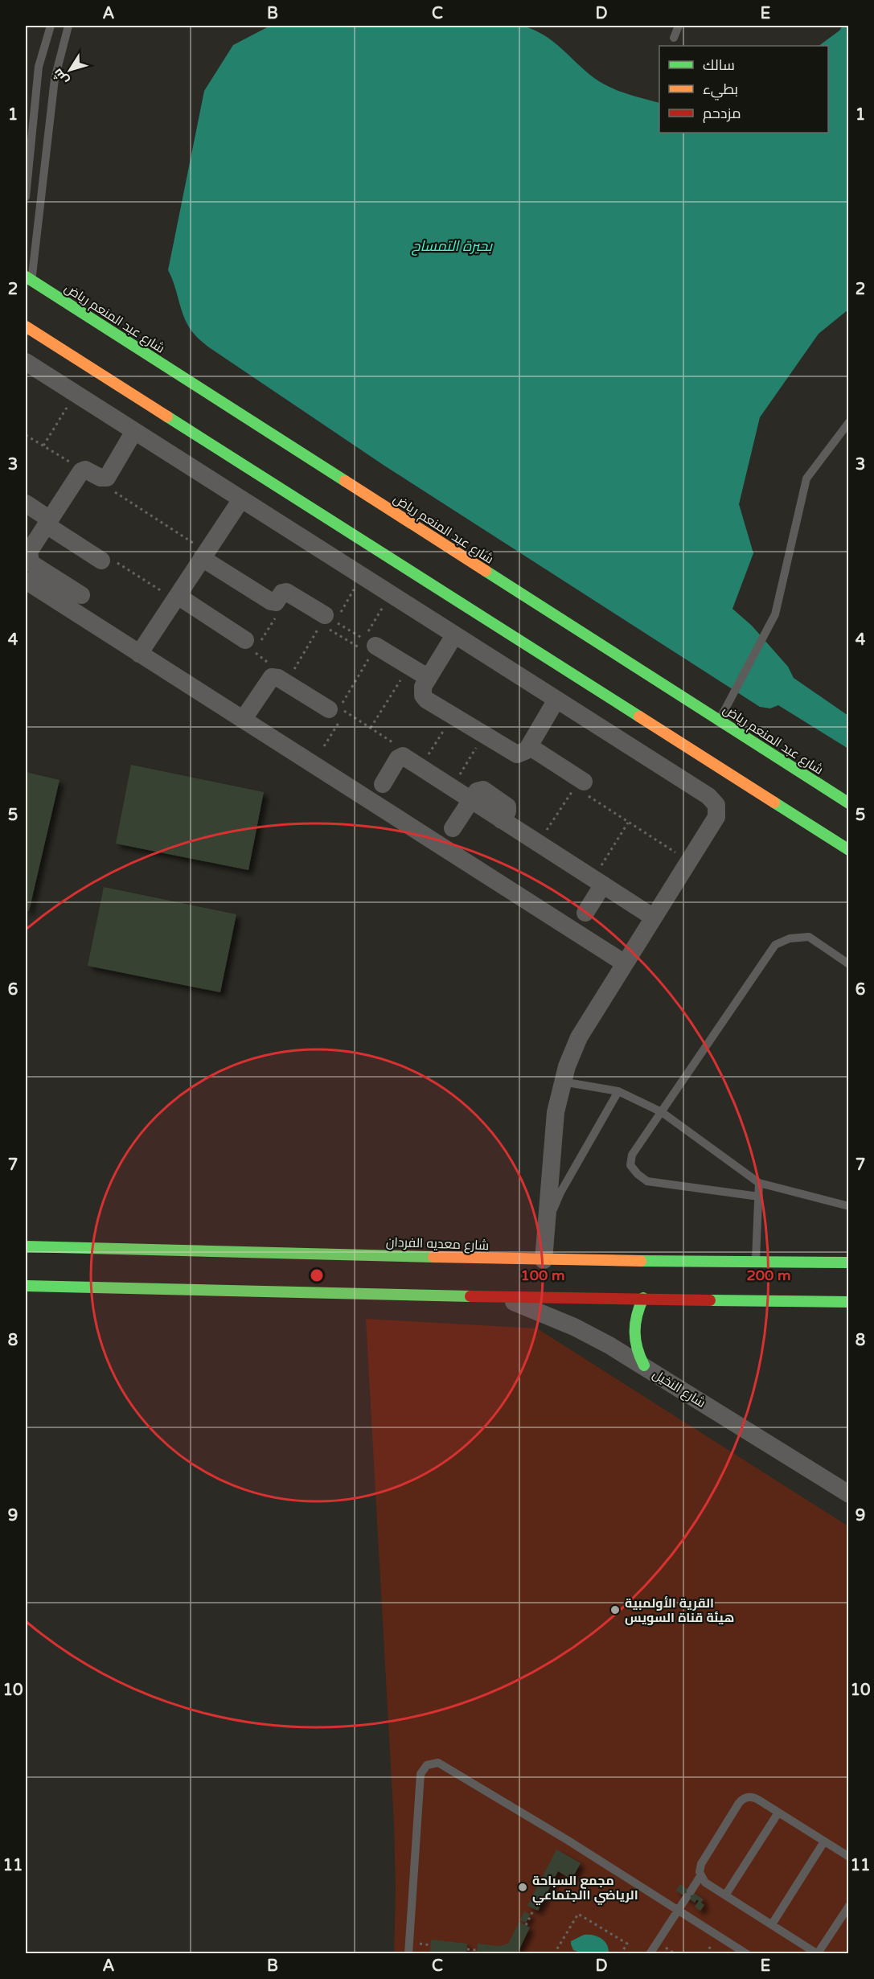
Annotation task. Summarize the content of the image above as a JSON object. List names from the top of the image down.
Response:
{
  "streets": {
    "main road": ["شارع عبد المنعم رياض", "شارع معديه الفردان"],
    "street": ["شارع النخيل"]
  },
  "water": ["بحيرة التمساح"],
  "places": ["القرية الأولمبية هيئة قناة السويس", "مجمع السباحة الرياضي االجتماعي"],
  "legend": ["سالك", "بطيء", "مزدحم"],
  "north": "bottom left",
  "grid": {
    "columns": [
      "A",
      "B",
      "C",
      "D",
      "E"
    ],
    "rows": [
      "1",
      "2",
      "3",
      "4",
      "5",
      "6",
      "7",
      "8",
      "9",
      "10",
      "11"
    ]
  },
  "rings": ["100 m", "200 m"]
}
